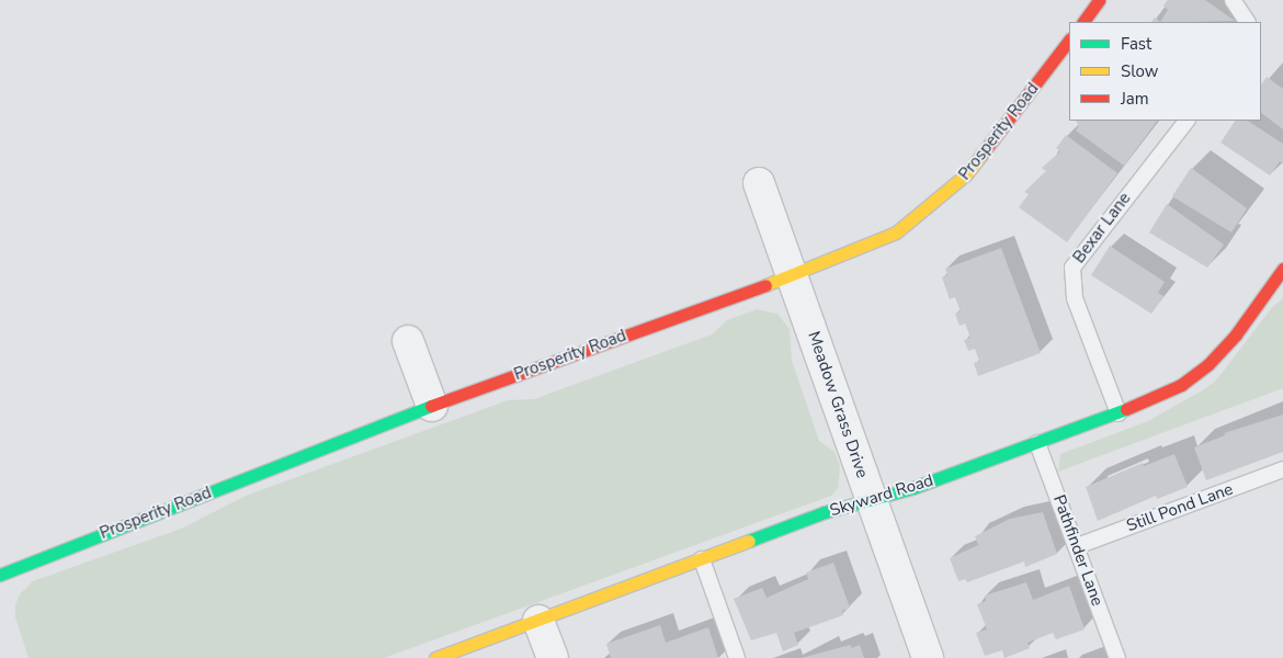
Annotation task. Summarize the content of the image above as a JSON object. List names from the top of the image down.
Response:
{
  "streets": {
    "street": ["Prosperity Road", "Meadow Grass Drive", "Skyward Road"],
    "lane": ["Bexar Lane", "Still Pond Lane", "Pathfinder Lane"]
  },
  "crossings": [
    ["Prosperity Road", "Meadow Grass Drive"],
    ["Bexar Lane", "Skyward Road"],
    ["Meadow Grass Drive", "Skyward Road"],
    ["Skyward Road", "Pathfinder Lane"],
    ["Still Pond Lane", "Pathfinder Lane"]
  ],
  "legend": ["Fast", "Slow", "Jam"]
}
